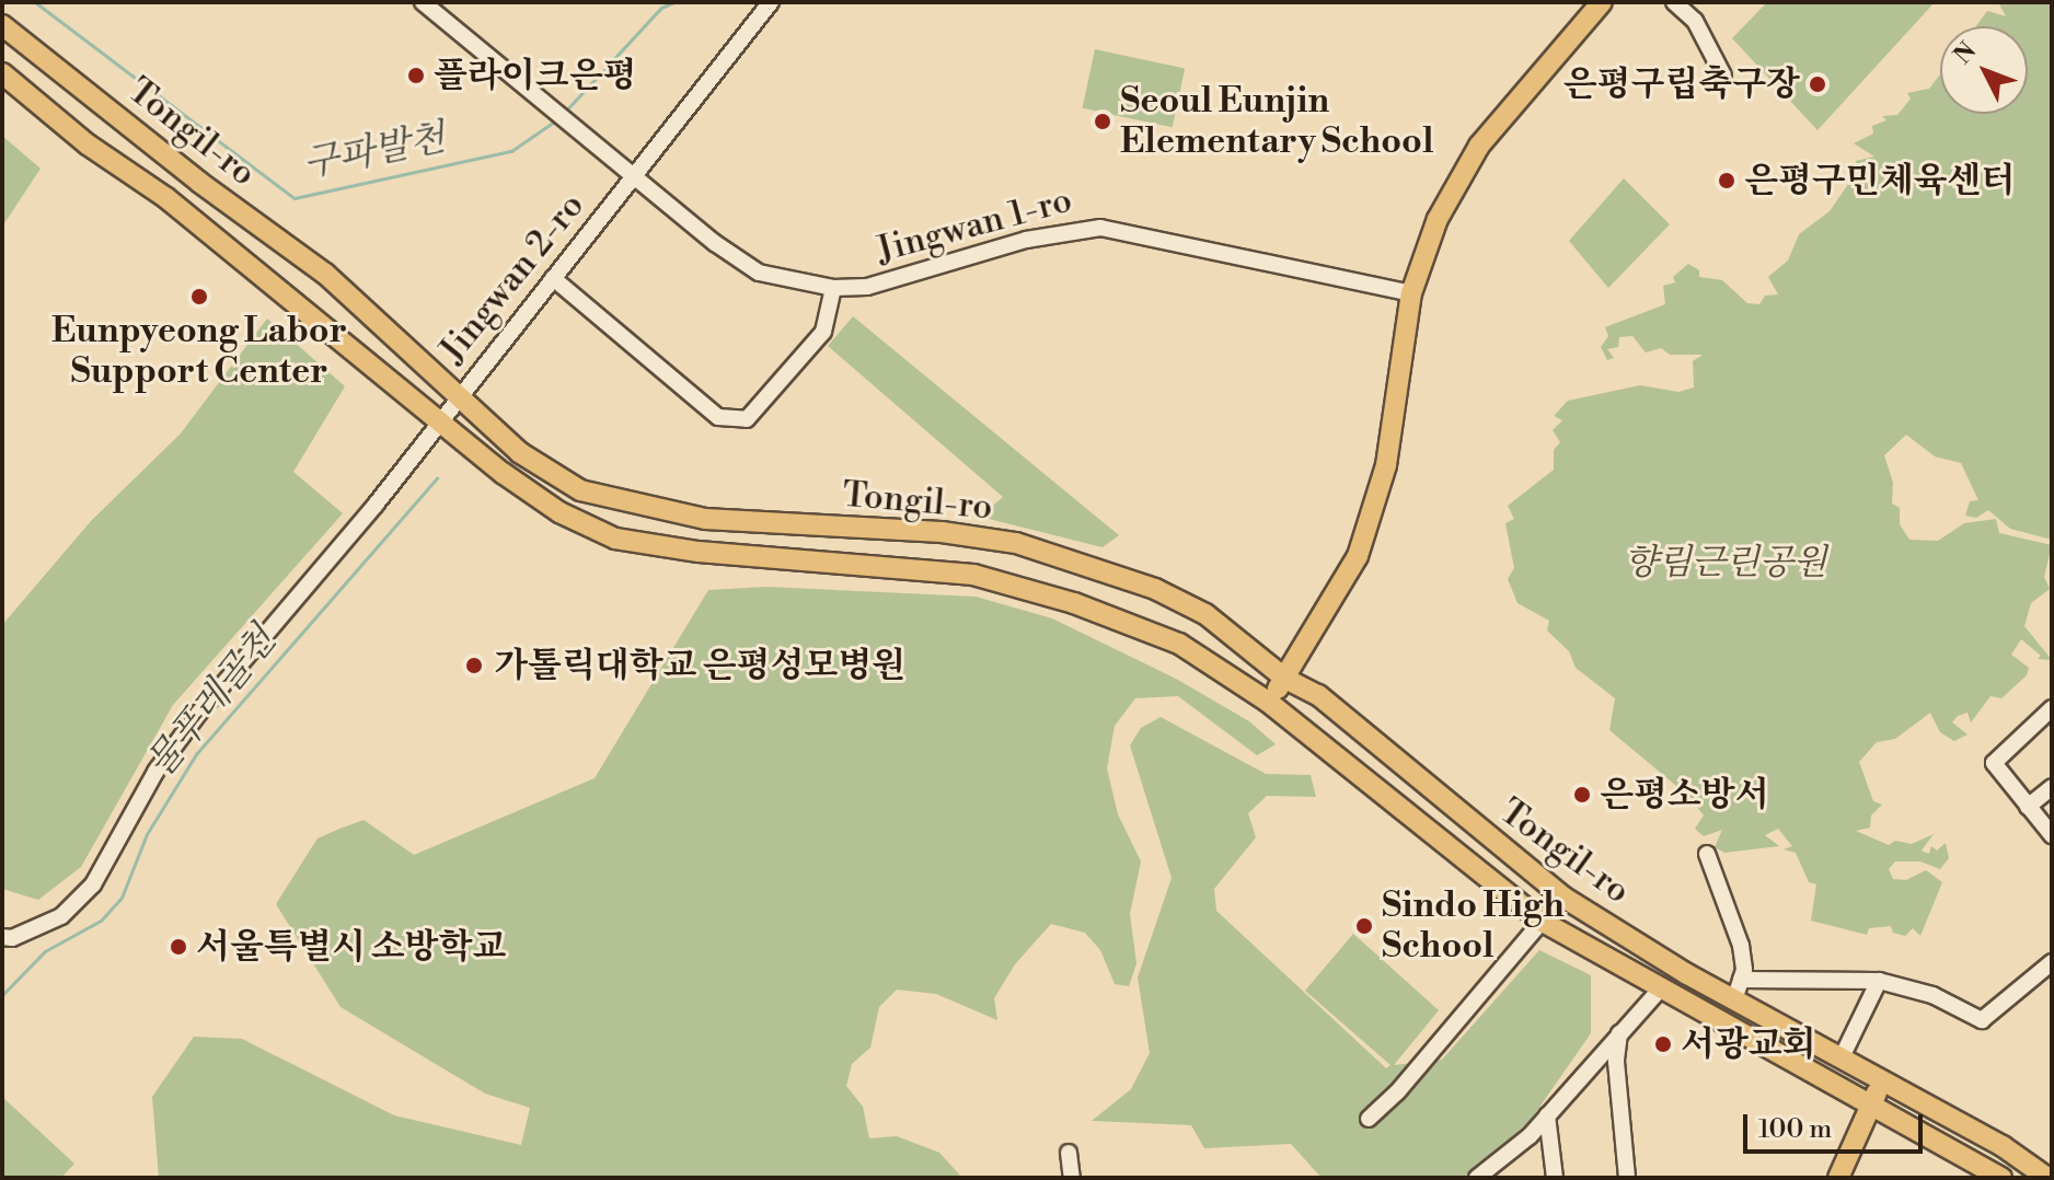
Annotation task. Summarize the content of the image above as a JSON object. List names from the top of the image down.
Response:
{
  "streets": {
    "main road": ["Tongil-ro"],
    "street": ["Jingwan 1-ro", "Jingwan 2-ro"]
  },
  "crossings": [
    ["Tongil-ro", "Jingwan 2-ro"],
    ["Jingwan 1-ro", "Jingwan 2-ro"]
  ],
  "water": ["구파발천", "물푸레골천"],
  "parks": ["향림근린공원"],
  "places": [
    "플라이크은평",
    "은평구립축구장",
    "Seoul Eunjin Elementary School",
    "은평구민체육센터",
    "Eunpyeong Labor Support Center",
    "가톨릭대학교 은평성모병원",
    "은평소방서",
    "Sindo High School",
    "서울특별시 소방학교",
    "서광교회"
  ],
  "scale_bar": "100 m",
  "north": "top left"
}
